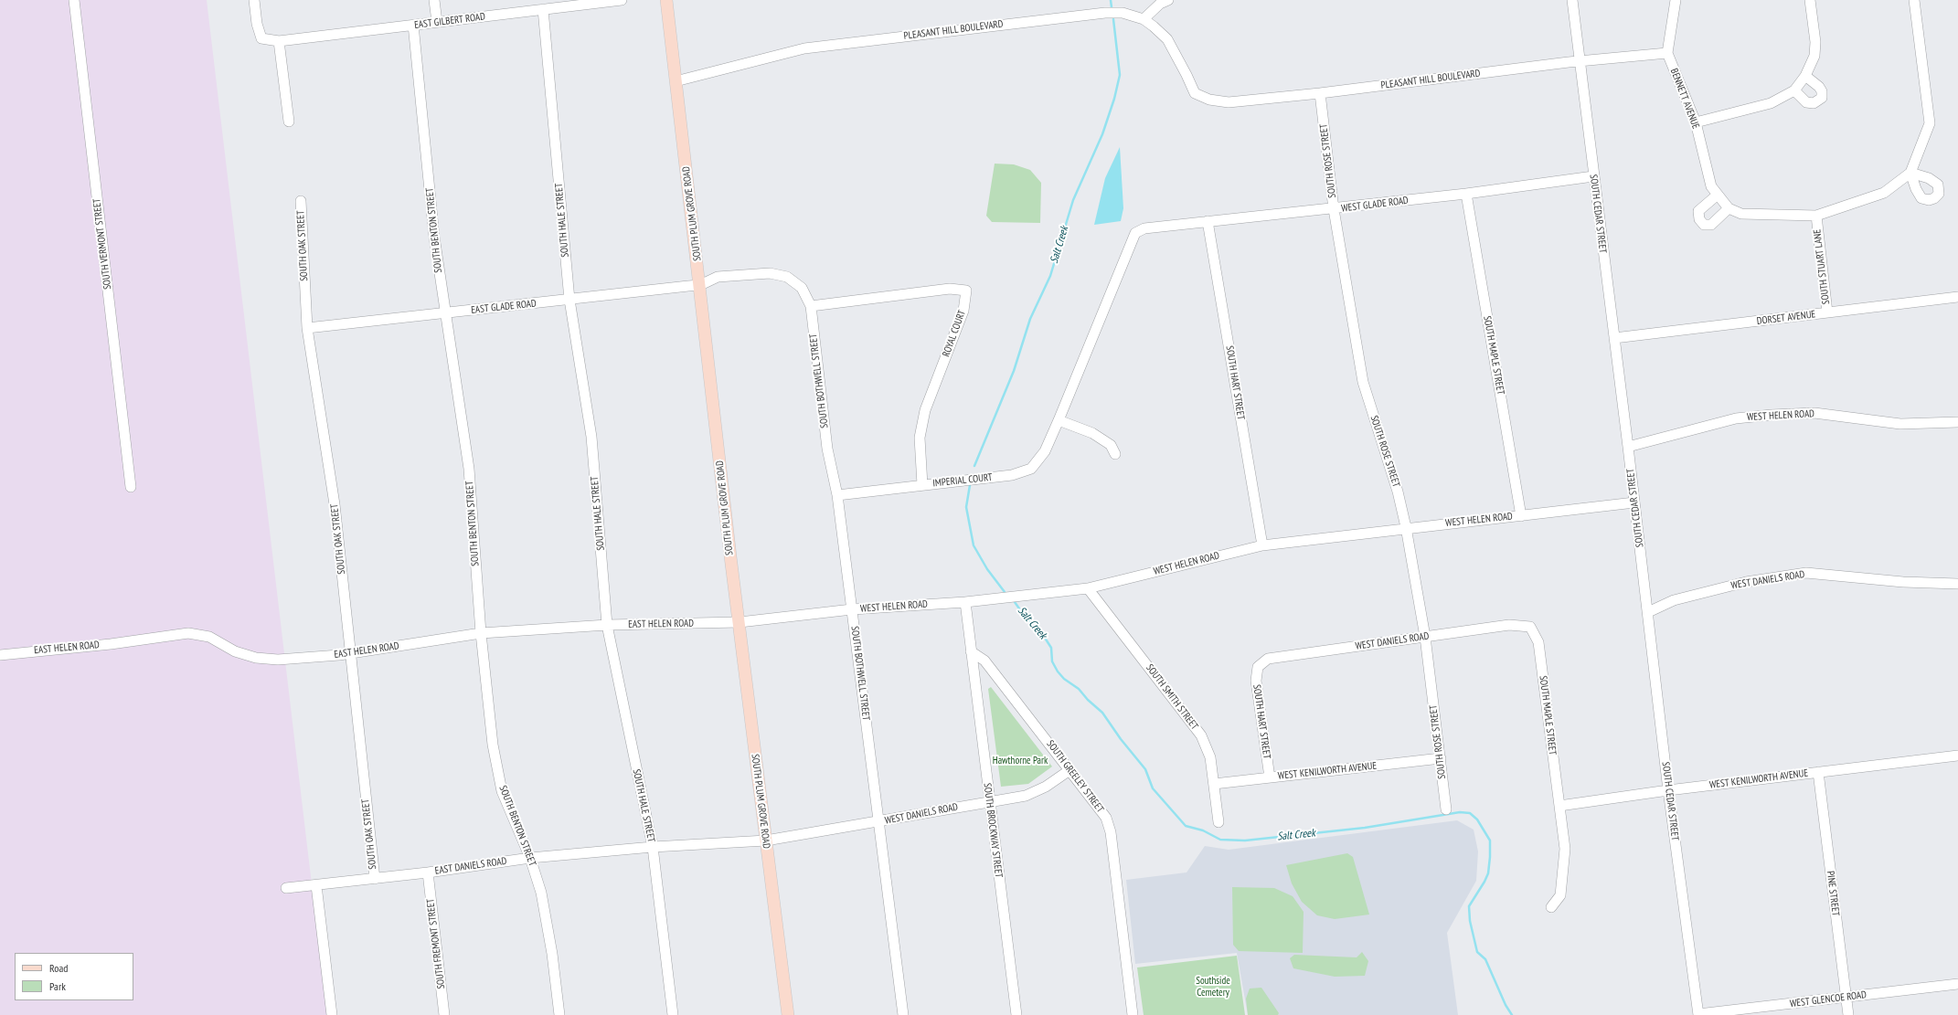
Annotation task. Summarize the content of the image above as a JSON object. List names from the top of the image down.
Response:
{
  "streets": {
    "main road": ["SOUTH PLUM GROVE ROAD"],
    "street": [
      "EAST GILBERT ROAD",
      "PLEASANT HILL BOULEVARD",
      "BENNETT AVENUE",
      "SOUTH ROSE STREET",
      "WEST GLADE ROAD",
      "SOUTH CEDAR STREET",
      "SOUTH HALE STREET",
      "SOUTH BENTON STREET",
      "SOUTH VERMONT STREET",
      "SOUTH OAK STREET",
      "SOUTH STUART LANE",
      "EAST GLADE ROAD",
      "DORSET AVENUE",
      "ROYAL COURT",
      "SOUTH MAPLE STREET",
      "SOUTH BOTHWELL STREET",
      "SOUTH HART STREET",
      "WEST HELEN ROAD",
      "IMPERIAL COURT",
      "WEST DANIELS ROAD",
      "EAST HELEN ROAD",
      "SOUTH SMITH STREET",
      "WEST KENILWORTH AVENUE",
      "SOUTH GREELEY STREET",
      "SOUTH BROCKWAY STREET",
      "EAST DANIELS ROAD",
      "PINE STREET",
      "SOUTH FREMONT STREET",
      "WEST GLENCOE ROAD"
    ]
  },
  "crossings": [
    ["EAST GILBERT ROAD", "SOUTH HALE STREET"],
    ["EAST GILBERT ROAD", "SOUTH BENTON STREET"],
    ["PLEASANT HILL BOULEVARD", "BENNETT AVENUE"],
    ["PLEASANT HILL BOULEVARD", "SOUTH ROSE STREET"],
    ["PLEASANT HILL BOULEVARD", "SOUTH PLUM GROVE ROAD"],
    ["PLEASANT HILL BOULEVARD", "SOUTH CEDAR STREET"],
    ["SOUTH ROSE STREET", "WEST GLADE ROAD"],
    ["SOUTH ROSE STREET", "WEST HELEN ROAD"],
    ["SOUTH ROSE STREET", "WEST DANIELS ROAD"],
    ["SOUTH ROSE STREET", "WEST KENILWORTH AVENUE"],
    ["WEST GLADE ROAD", "SOUTH CEDAR STREET"],
    ["WEST GLADE ROAD", "SOUTH MAPLE STREET"],
    ["WEST GLADE ROAD", "SOUTH HART STREET"],
    ["WEST GLADE ROAD", "IMPERIAL COURT"],
    ["SOUTH PLUM GROVE ROAD", "EAST GLADE ROAD"],
    ["SOUTH PLUM GROVE ROAD", "SOUTH BOTHWELL STREET"],
    ["SOUTH PLUM GROVE ROAD", "WEST HELEN ROAD"],
    ["SOUTH PLUM GROVE ROAD", "WEST DANIELS ROAD"],
    ["SOUTH PLUM GROVE ROAD", "EAST HELEN ROAD"],
    ["SOUTH PLUM GROVE ROAD", "EAST DANIELS ROAD"],
    ["SOUTH CEDAR STREET", "DORSET AVENUE"],
    ["SOUTH CEDAR STREET", "WEST HELEN ROAD"],
    ["SOUTH CEDAR STREET", "WEST DANIELS ROAD"],
    ["SOUTH CEDAR STREET", "WEST KENILWORTH AVENUE"],
    ["SOUTH CEDAR STREET", "WEST GLENCOE ROAD"],
    ["SOUTH HALE STREET", "EAST GLADE ROAD"],
    ["SOUTH HALE STREET", "EAST HELEN ROAD"],
    ["SOUTH HALE STREET", "EAST DANIELS ROAD"],
    ["SOUTH BENTON STREET", "EAST GLADE ROAD"],
    ["SOUTH BENTON STREET", "EAST HELEN ROAD"],
    ["SOUTH BENTON STREET", "EAST DANIELS ROAD"],
    ["SOUTH OAK STREET", "EAST GLADE ROAD"],
    ["SOUTH OAK STREET", "EAST HELEN ROAD"],
    ["SOUTH OAK STREET", "EAST DANIELS ROAD"],
    ["SOUTH STUART LANE", "DORSET AVENUE"],
    ["EAST GLADE ROAD", "SOUTH BOTHWELL STREET"],
    ["ROYAL COURT", "SOUTH BOTHWELL STREET"],
    ["ROYAL COURT", "IMPERIAL COURT"],
    ["SOUTH MAPLE STREET", "WEST HELEN ROAD"],
    ["SOUTH MAPLE STREET", "WEST DANIELS ROAD"],
    ["SOUTH MAPLE STREET", "WEST KENILWORTH AVENUE"],
    ["SOUTH BOTHWELL STREET", "WEST HELEN ROAD"],
    ["SOUTH BOTHWELL STREET", "IMPERIAL COURT"],
    ["SOUTH BOTHWELL STREET", "WEST DANIELS ROAD"],
    ["SOUTH HART STREET", "WEST HELEN ROAD"],
    ["SOUTH HART STREET", "WEST DANIELS ROAD"],
    ["SOUTH HART STREET", "WEST KENILWORTH AVENUE"],
    ["WEST HELEN ROAD", "EAST HELEN ROAD"],
    ["WEST HELEN ROAD", "SOUTH SMITH STREET"],
    ["WEST HELEN ROAD", "SOUTH BROCKWAY STREET"],
    ["WEST DANIELS ROAD", "SOUTH GREELEY STREET"],
    ["WEST DANIELS ROAD", "SOUTH BROCKWAY STREET"],
    ["WEST DANIELS ROAD", "EAST DANIELS ROAD"],
    ["SOUTH SMITH STREET", "WEST KENILWORTH AVENUE"],
    ["WEST KENILWORTH AVENUE", "PINE STREET"],
    ["SOUTH GREELEY STREET", "SOUTH BROCKWAY STREET"],
    ["EAST DANIELS ROAD", "SOUTH FREMONT STREET"],
    ["PINE STREET", "WEST GLENCOE ROAD"]
  ],
  "water": ["Salt Creek"],
  "parks": ["Hawthorne Park", "Southside Cemetery"],
  "legend": ["Road", "Park"]
}
